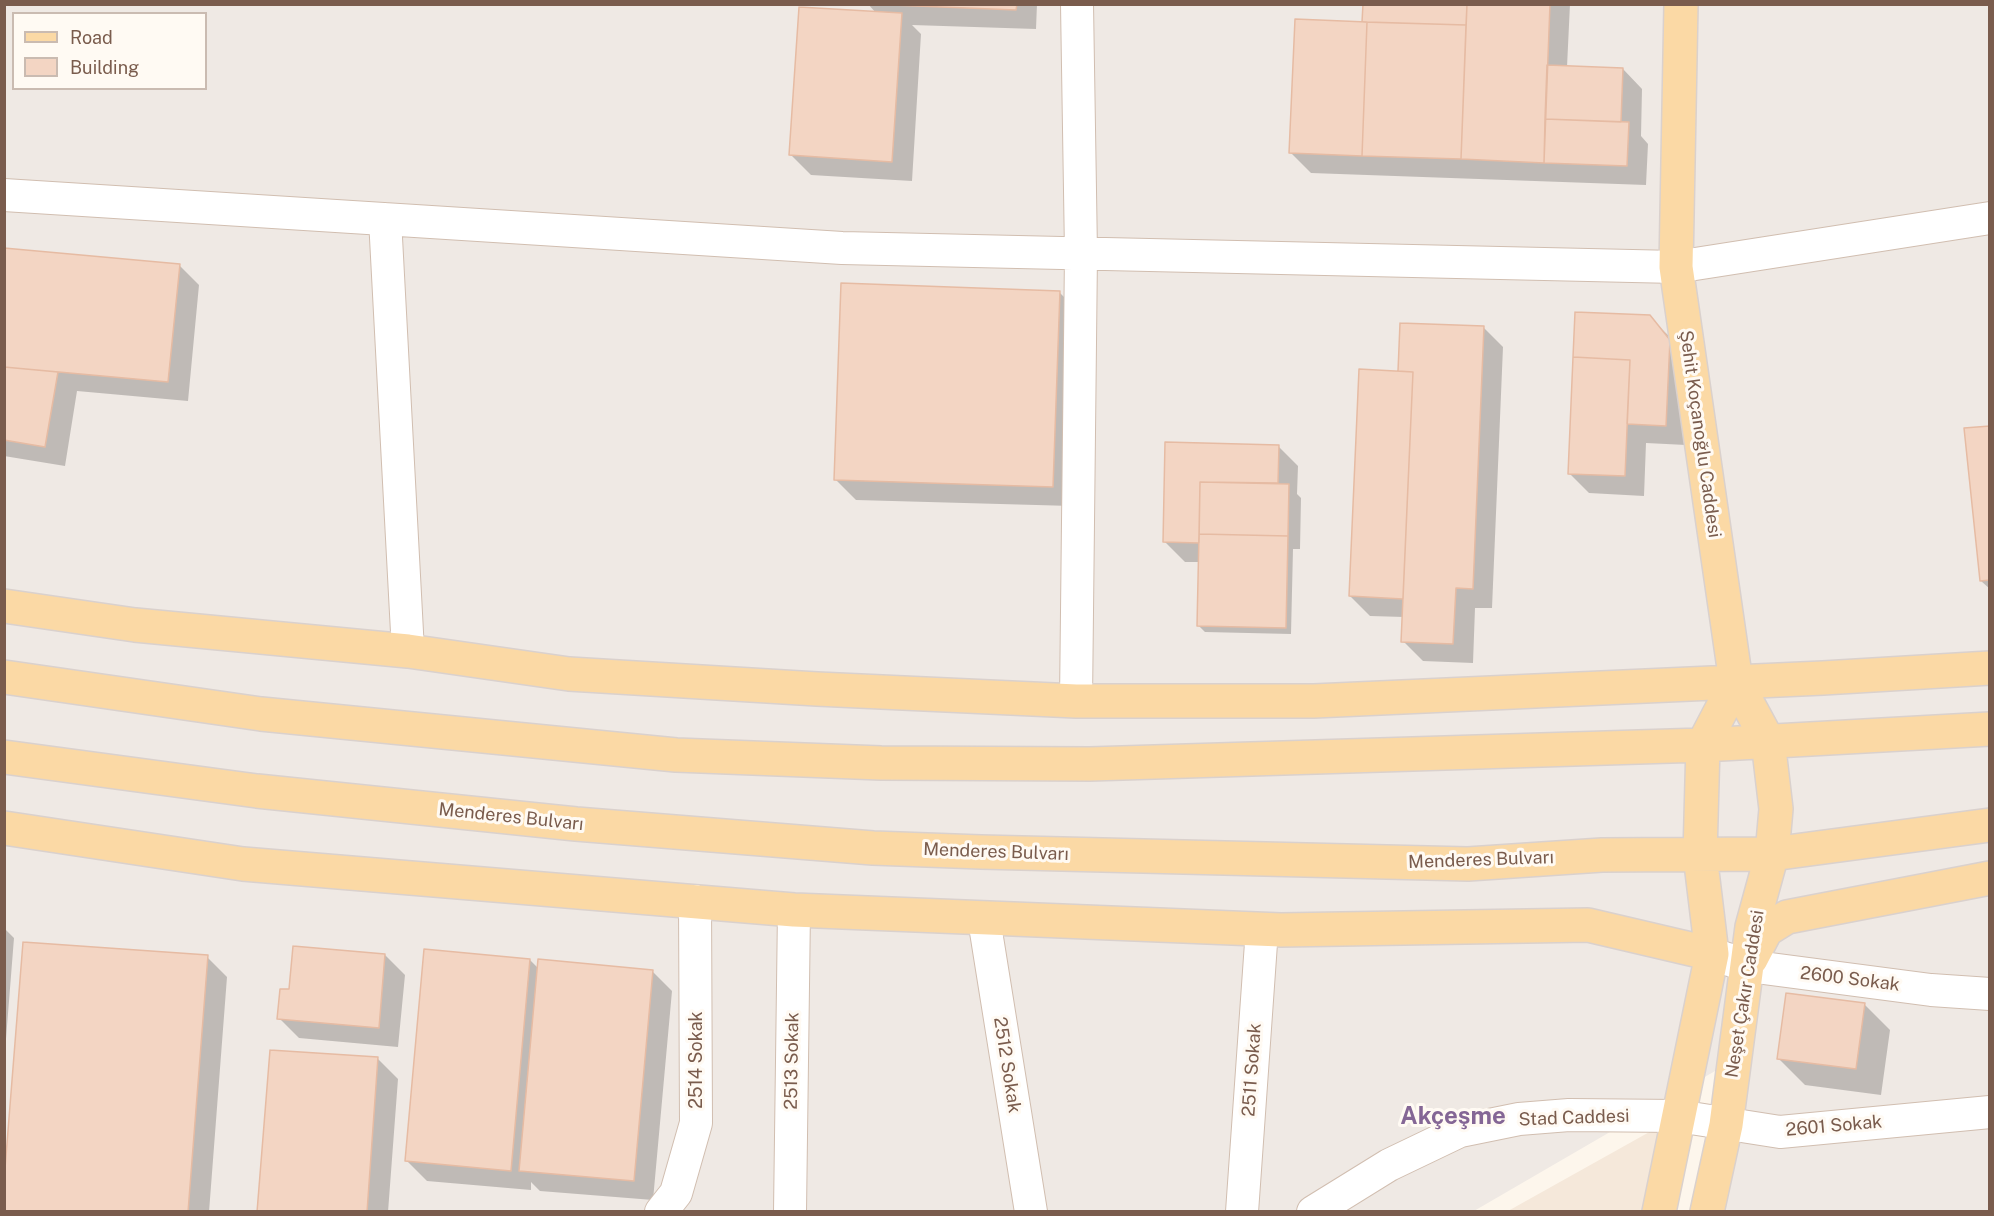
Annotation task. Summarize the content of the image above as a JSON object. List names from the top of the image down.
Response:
{
  "streets": {
    "main road": ["Şehit Koçanoğlu Caddesi", "Menderes Bulvarı", "Neşet Çakır Caddesi"],
    "street": [
      "2600 Sokak",
      "2514 Sokak",
      "2513 Sokak",
      "2512 Sokak",
      "2511 Sokak",
      "Stad Caddesi",
      "2601 Sokak"
    ]
  },
  "crossings": [
    ["Menderes Bulvarı", "Neşet Çakır Caddesi"],
    ["2600 Sokak", "Neşet Çakır Caddesi"],
    ["Neşet Çakır Caddesi", "2601 Sokak"],
    ["Stad Caddesi", "2601 Sokak"]
  ],
  "districts": ["Akçeşme"],
  "legend": ["Road", "Building"]
}
